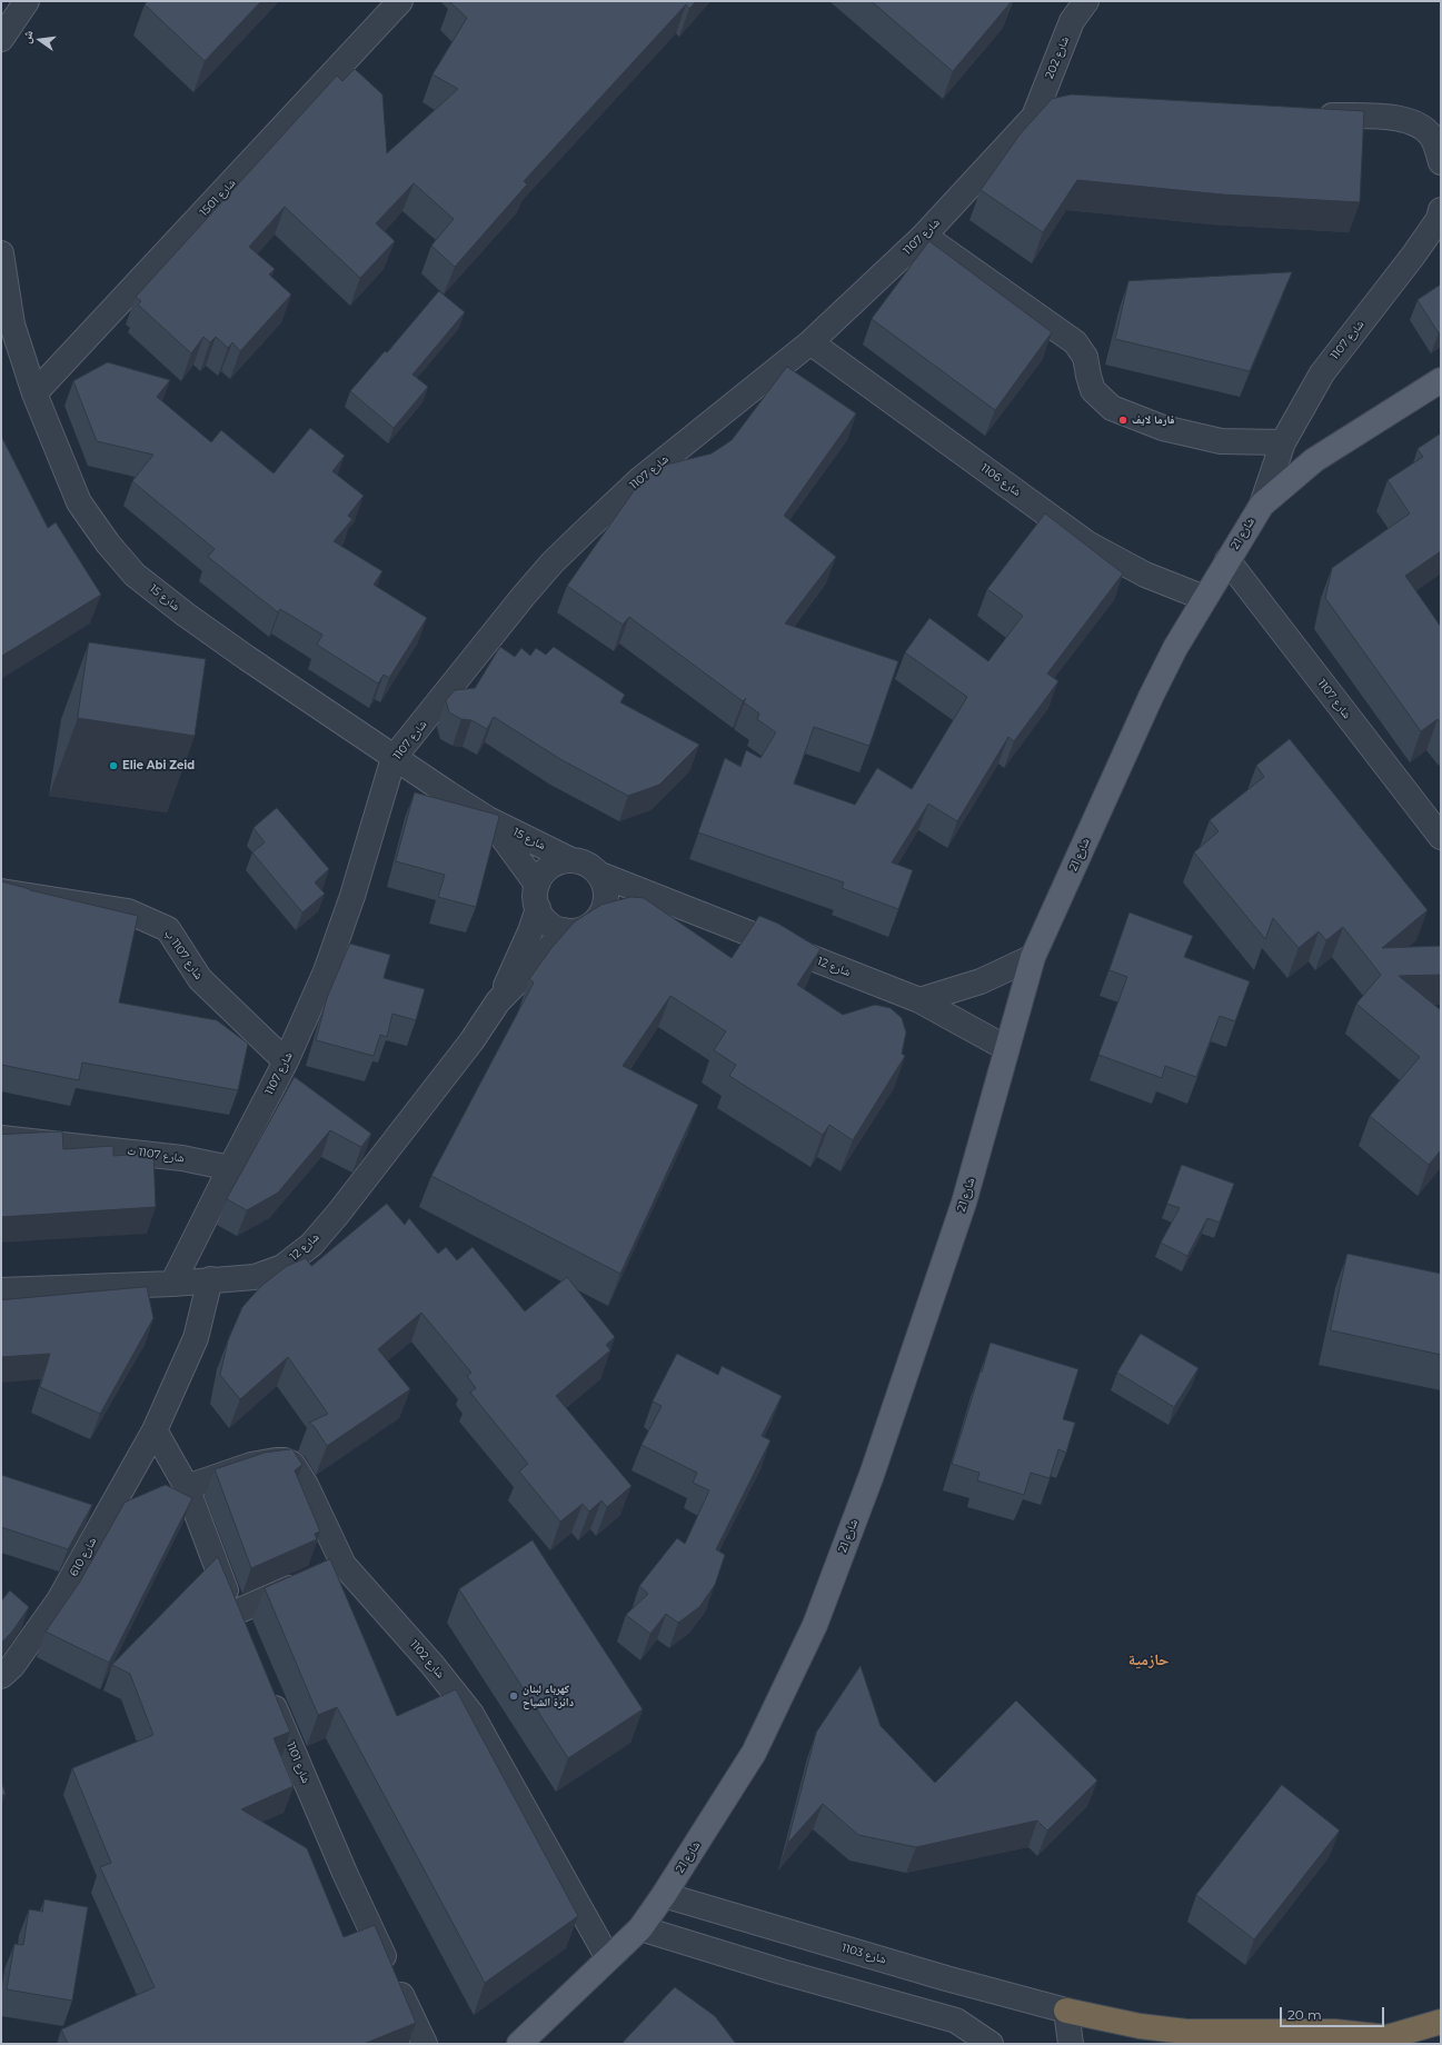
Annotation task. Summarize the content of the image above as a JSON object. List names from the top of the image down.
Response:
{
  "streets": {
    "main road": ["شارع 21"],
    "street": [
      "شارع 202",
      "شارع 1501",
      "شارع 1107",
      "شارع 1106",
      "شارع 15",
      "شارع 1107 ب",
      "شارع 12",
      "شارع 1107 ت",
      "شارع 610",
      "شارع 1102",
      "شارع 1101",
      "شارع 1103"
    ]
  },
  "crossings": [
    ["شارع 202", "شارع 1107"],
    ["شارع 1501", "شارع 15"],
    ["شارع 1107", "شارع 1106"],
    ["شارع 1107", "شارع 21"],
    ["شارع 1107", "شارع 15"],
    ["شارع 1107", "شارع 1107 ب"],
    ["شارع 1107", "شارع 12"],
    ["شارع 1107", "شارع 1107 ت"],
    ["شارع 1106", "شارع 21"],
    ["شارع 21", "شارع 12"],
    ["شارع 21", "شارع 1102"],
    ["شارع 21", "شارع 1103"],
    ["شارع 15", "شارع 12"]
  ],
  "districts": ["حازمية"],
  "places": ["فارما لايف", "Elie Abi Zeid", "كهرباء لبنان دائرة الشياح"],
  "scale_bar": "20 m",
  "north": "left"
}
